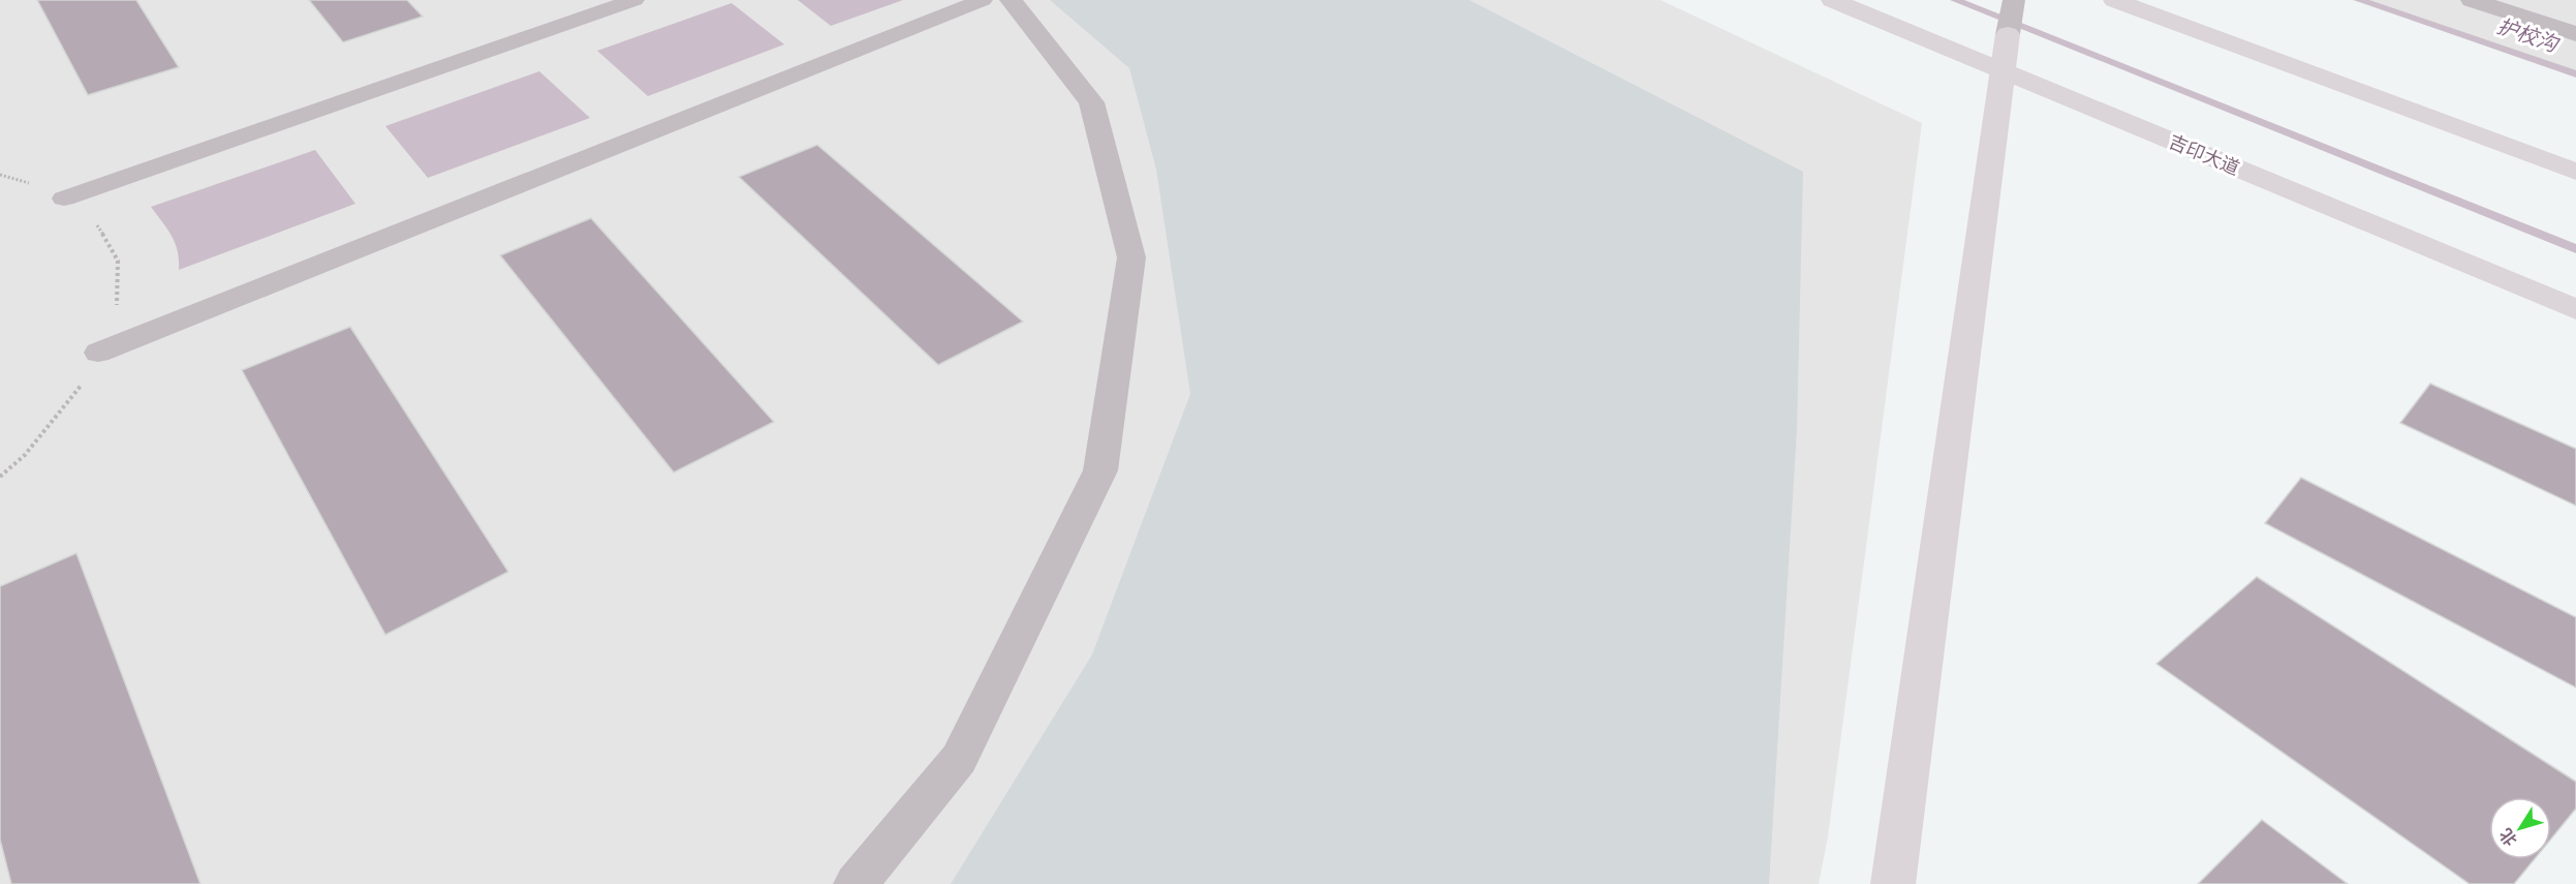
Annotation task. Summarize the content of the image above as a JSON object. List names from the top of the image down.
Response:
{
  "streets": {
    "main road": ["吉印大道"]
  },
  "water": ["护校沟"],
  "north": "bottom left"
}
